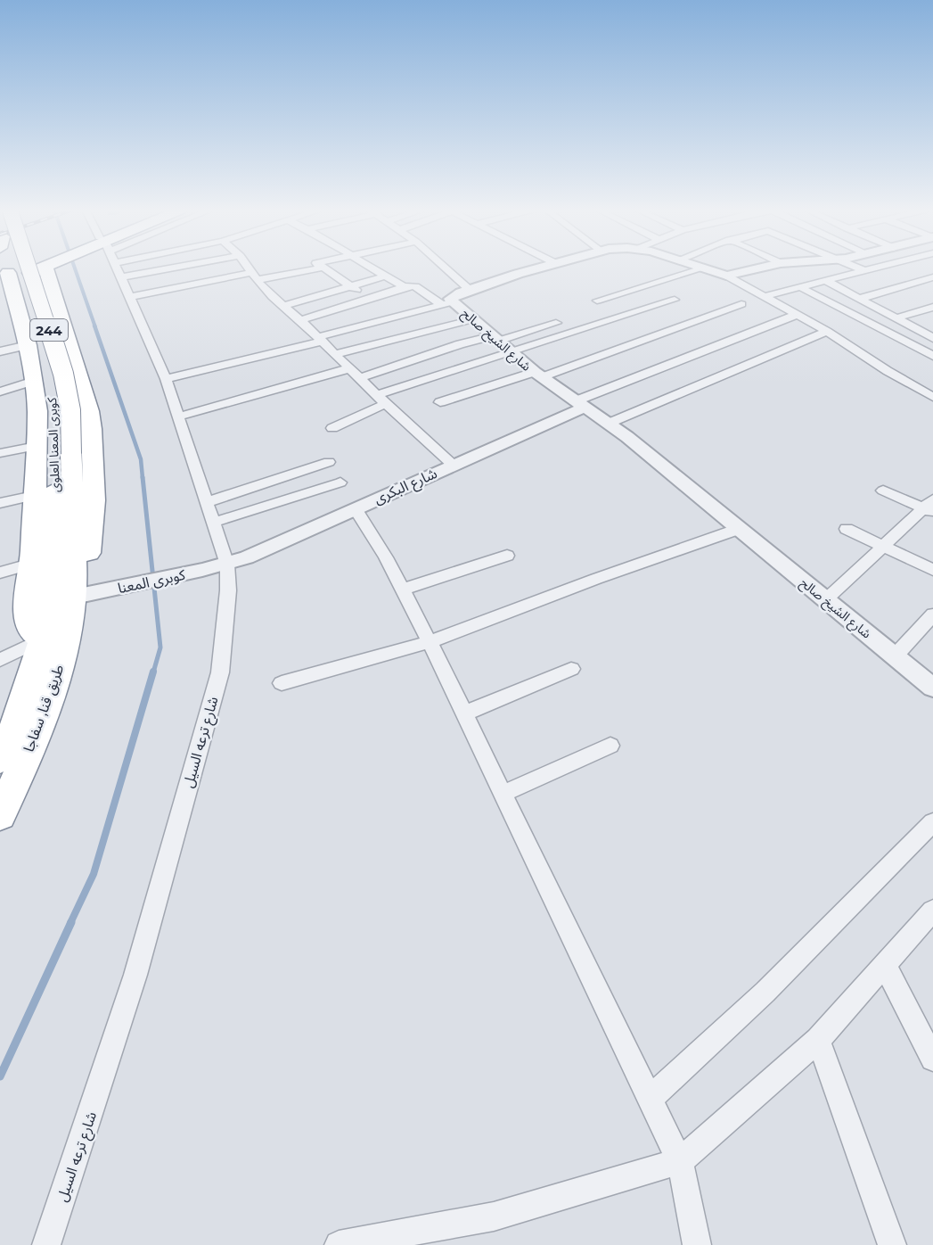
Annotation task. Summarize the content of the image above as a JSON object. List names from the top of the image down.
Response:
{
  "streets": {
    "highway": ["244", "كوبرى المعنا العلوى", "طريق قنا, سفاجا"],
    "street": [
      "شارع الشيخ صالح",
      "شارع البكرى",
      "كوبرى المعنا",
      "شارع ترعه السيل"
    ]
  },
  "crossings": [
    ["شارع الشيخ صالح", "شارع البكرى"],
    ["كوبرى المعنا العلوى", "كوبرى المعنا"],
    ["كوبرى المعنا العلوى", "طريق قنا, سفاجا"],
    ["شارع البكرى", "كوبرى المعنا"],
    ["شارع البكرى", "شارع ترعه السيل"],
    ["كوبرى المعنا", "طريق قنا, سفاجا"],
    ["كوبرى المعنا", "شارع ترعه السيل"]
  ]
}
